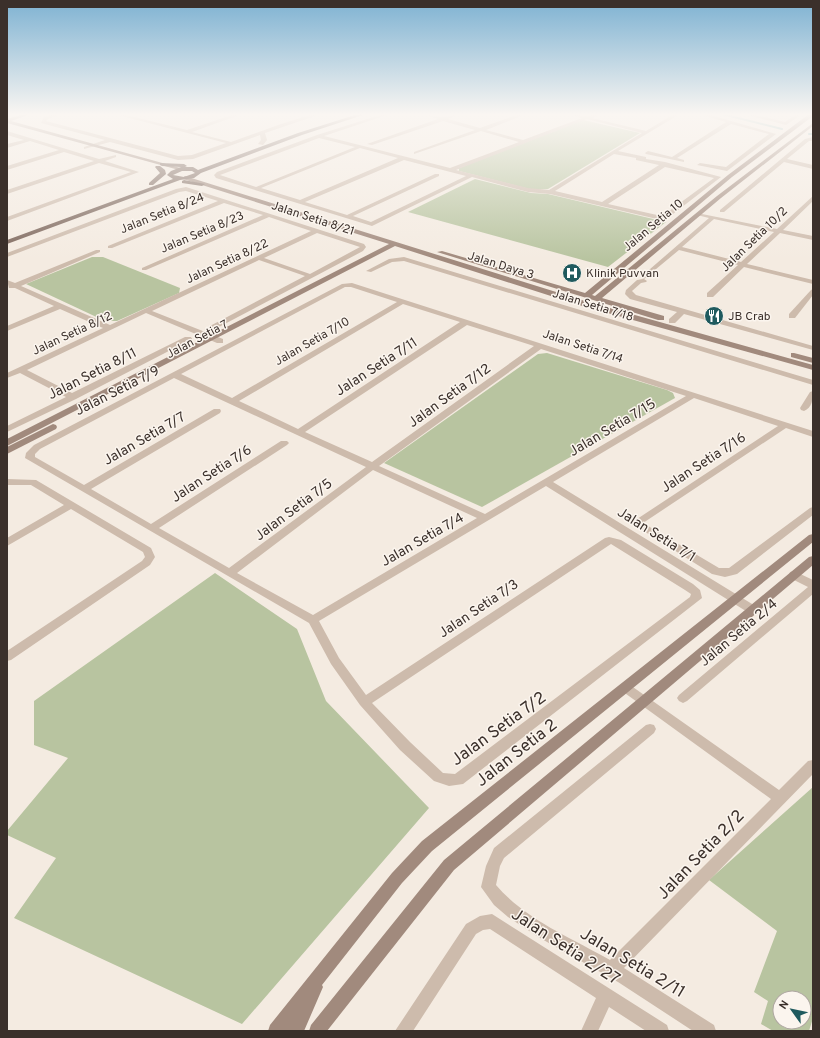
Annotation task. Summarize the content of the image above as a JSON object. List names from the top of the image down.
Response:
{
  "streets": {
    "street": [
      "Jalan Setia 8/24",
      "Jalan Setia 8/21",
      "Jalan Setia 10",
      "Jalan Setia 8/23",
      "Jalan Setia 10/2",
      "Jalan Setia 8/22",
      "Jalan Daya 3",
      "Jalan Setia 7/18",
      "Jalan Setia 8/12",
      "Jalan Setia 7",
      "Jalan Setia 7/10",
      "Jalan Setia 7/14",
      "Jalan Setia 7/11",
      "Jalan Setia 8/11",
      "Jalan Setia 7/9",
      "Jalan Setia 7/12",
      "Jalan Setia 7/15",
      "Jalan Setia 7/7",
      "Jalan Setia 7/16",
      "Jalan Setia 7/6",
      "Jalan Setia 7/5",
      "Jalan Setia 7/1",
      "Jalan Setia 7/4",
      "Jalan Setia 7/3",
      "Jalan Setia 2/4",
      "Jalan Setia 7/2",
      "Jalan Setia 2",
      "Jalan Setia 2/2",
      "Jalan Setia 2/27",
      "Jalan Setia 2/11"
    ]
  },
  "crossings": [
    ["Jalan Setia 8/24", "Jalan Setia 8/21"],
    ["Jalan Setia 8/21", "Jalan Setia 8/23"],
    ["Jalan Setia 8/21", "Jalan Setia 8/22"],
    ["Jalan Setia 10", "Jalan Daya 3"],
    ["Jalan Setia 8/22", "Jalan Setia 8/12"],
    ["Jalan Daya 3", "Jalan Setia 7"],
    ["Jalan Setia 7/10", "Jalan Setia 7/14"],
    ["Jalan Setia 7/14", "Jalan Setia 7/11"],
    ["Jalan Setia 7/14", "Jalan Setia 7/9"],
    ["Jalan Setia 7/14", "Jalan Setia 7/12"],
    ["Jalan Setia 7/14", "Jalan Setia 7/15"],
    ["Jalan Setia 7/14", "Jalan Setia 7/16"],
    ["Jalan Setia 7/9", "Jalan Setia 7/7"],
    ["Jalan Setia 7/12", "Jalan Setia 7/5"],
    ["Jalan Setia 7/15", "Jalan Setia 7/1"],
    ["Jalan Setia 7/15", "Jalan Setia 7/4"],
    ["Jalan Setia 7/1", "Jalan Setia 7/4"],
    ["Jalan Setia 7/1", "Jalan Setia 2"],
    ["Jalan Setia 7/4", "Jalan Setia 7/2"],
    ["Jalan Setia 7/3", "Jalan Setia 7/2"],
    ["Jalan Setia 2/2", "Jalan Setia 2/11"]
  ],
  "places": {
    "hospital": ["Klinik Puvvan"],
    "restaurant": ["JB Crab"]
  },
  "north": "top left"
}
